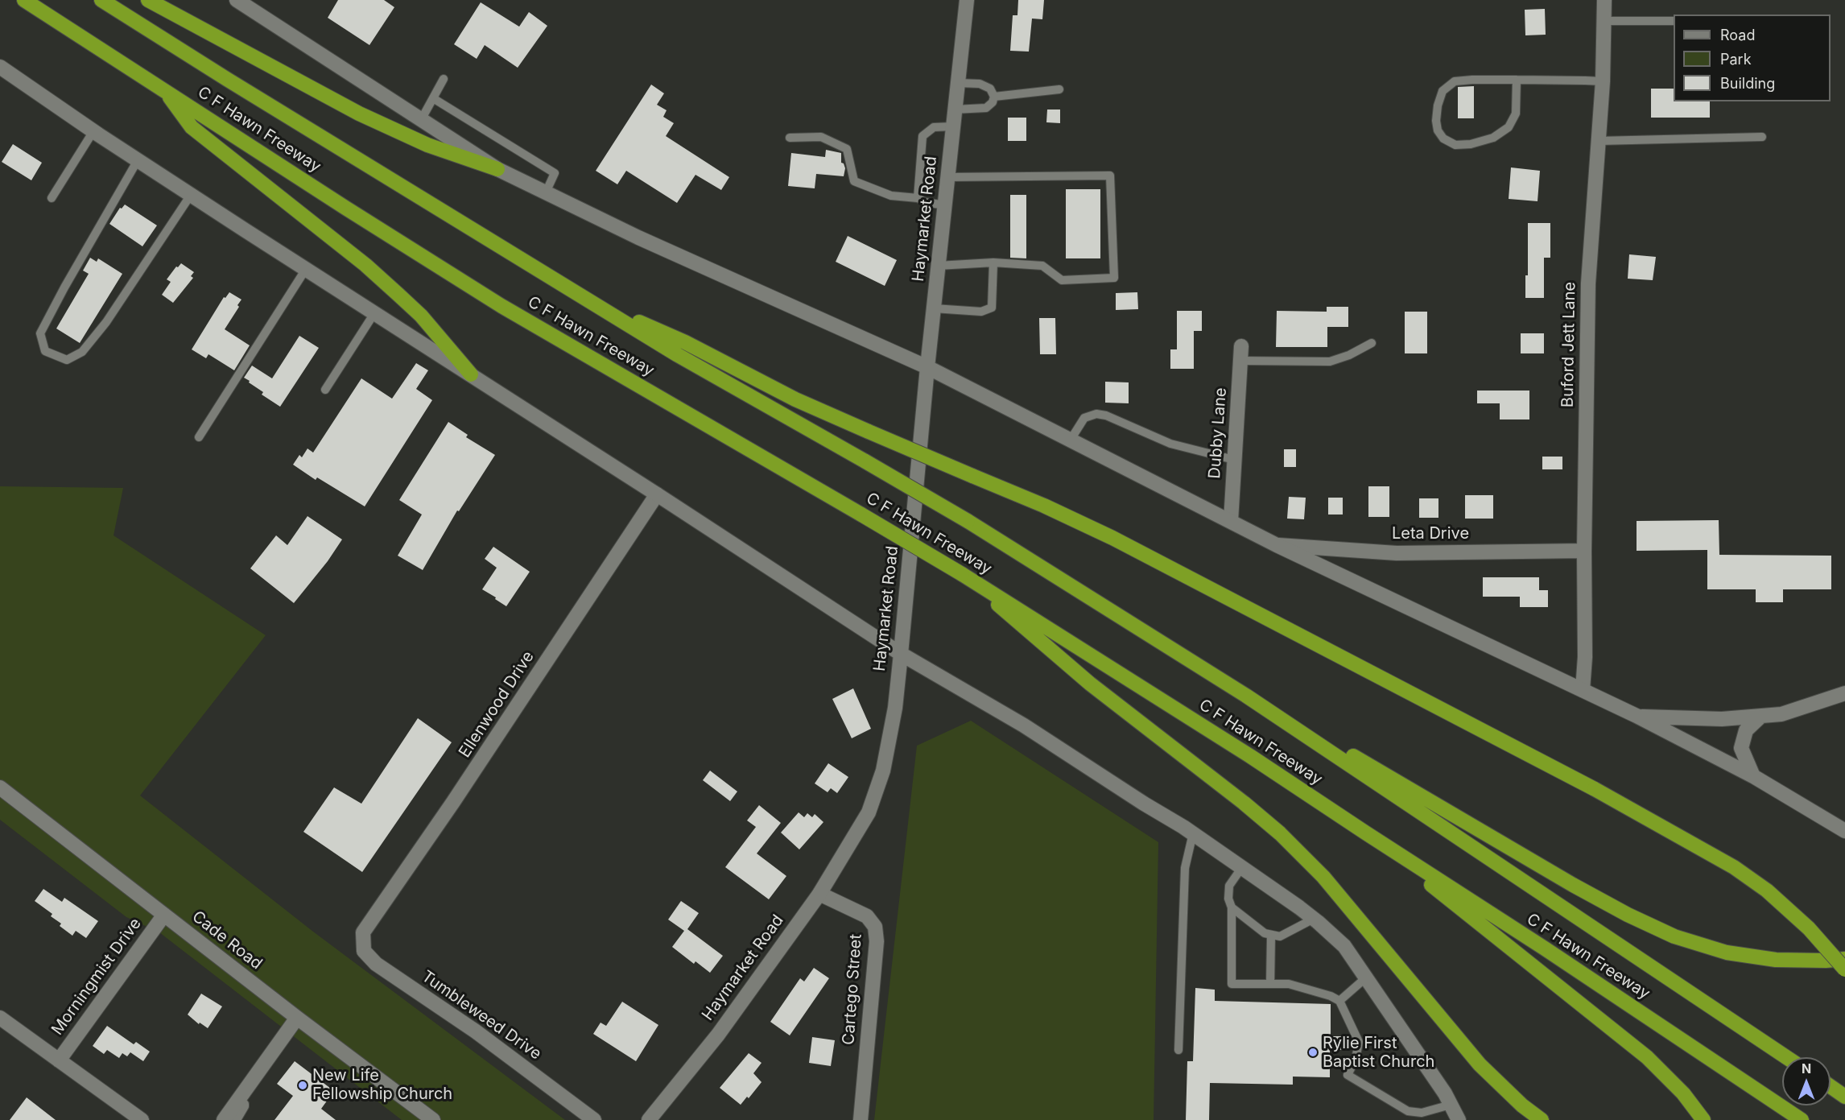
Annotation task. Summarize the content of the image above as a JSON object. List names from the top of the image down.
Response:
{
  "streets": {
    "highway": ["C F Hawn Freeway"],
    "street": [
      "Haymarket Road",
      "Buford Jett Lane",
      "Dubby Lane",
      "Leta Drive",
      "Ellenwood Drive",
      "Cade Road",
      "Morningmist Drive",
      "Cartego Street",
      "Tumbleweed Drive"
    ]
  },
  "crossings": [
    ["Haymarket Road", "Cartego Street"],
    ["Buford Jett Lane", "Leta Drive"],
    ["Ellenwood Drive", "Tumbleweed Drive"],
    ["Cade Road", "Morningmist Drive"]
  ],
  "places": ["Rylie First Baptist Church", "New Life Fellowship Church"],
  "legend": ["Road", "Park", "Building"],
  "north": "top"
}
